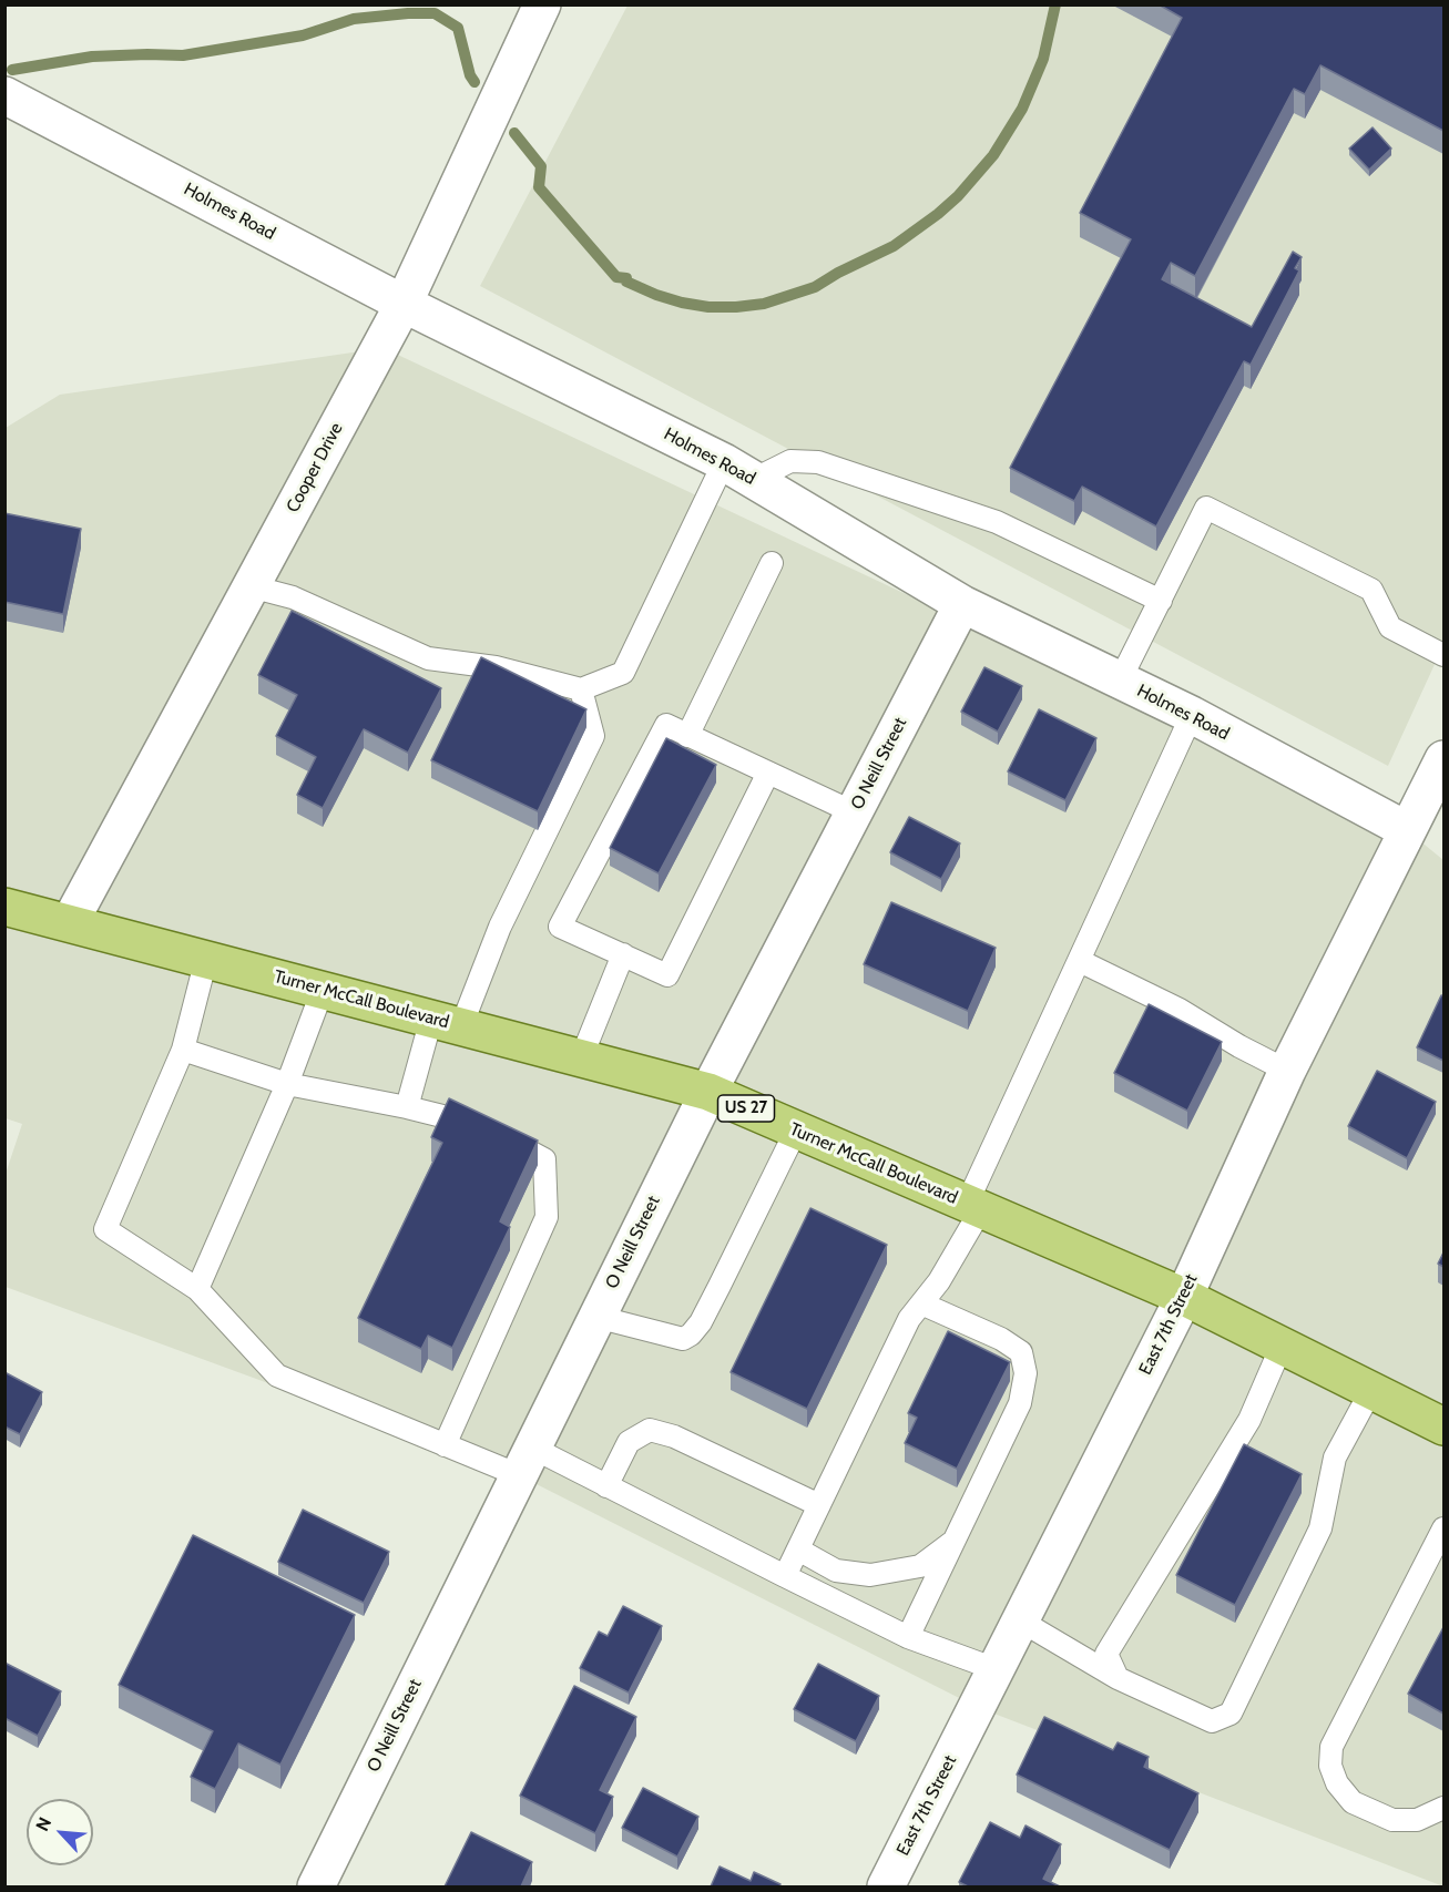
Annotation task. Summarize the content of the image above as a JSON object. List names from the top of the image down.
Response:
{
  "streets": {
    "main road": ["Turner McCall Boulevard", "US 27"],
    "street": [
      "Holmes Road",
      "Cooper Drive",
      "O Neill Street",
      "East 7th Street"
    ]
  },
  "crossings": [
    ["Holmes Road", "Cooper Drive"],
    ["Holmes Road", "O Neill Street"],
    ["Holmes Road", "East 7th Street"],
    ["Cooper Drive", "Turner McCall Boulevard"],
    ["O Neill Street", "Turner McCall Boulevard"],
    ["Turner McCall Boulevard", "East 7th Street"]
  ],
  "north": "top left"
}
